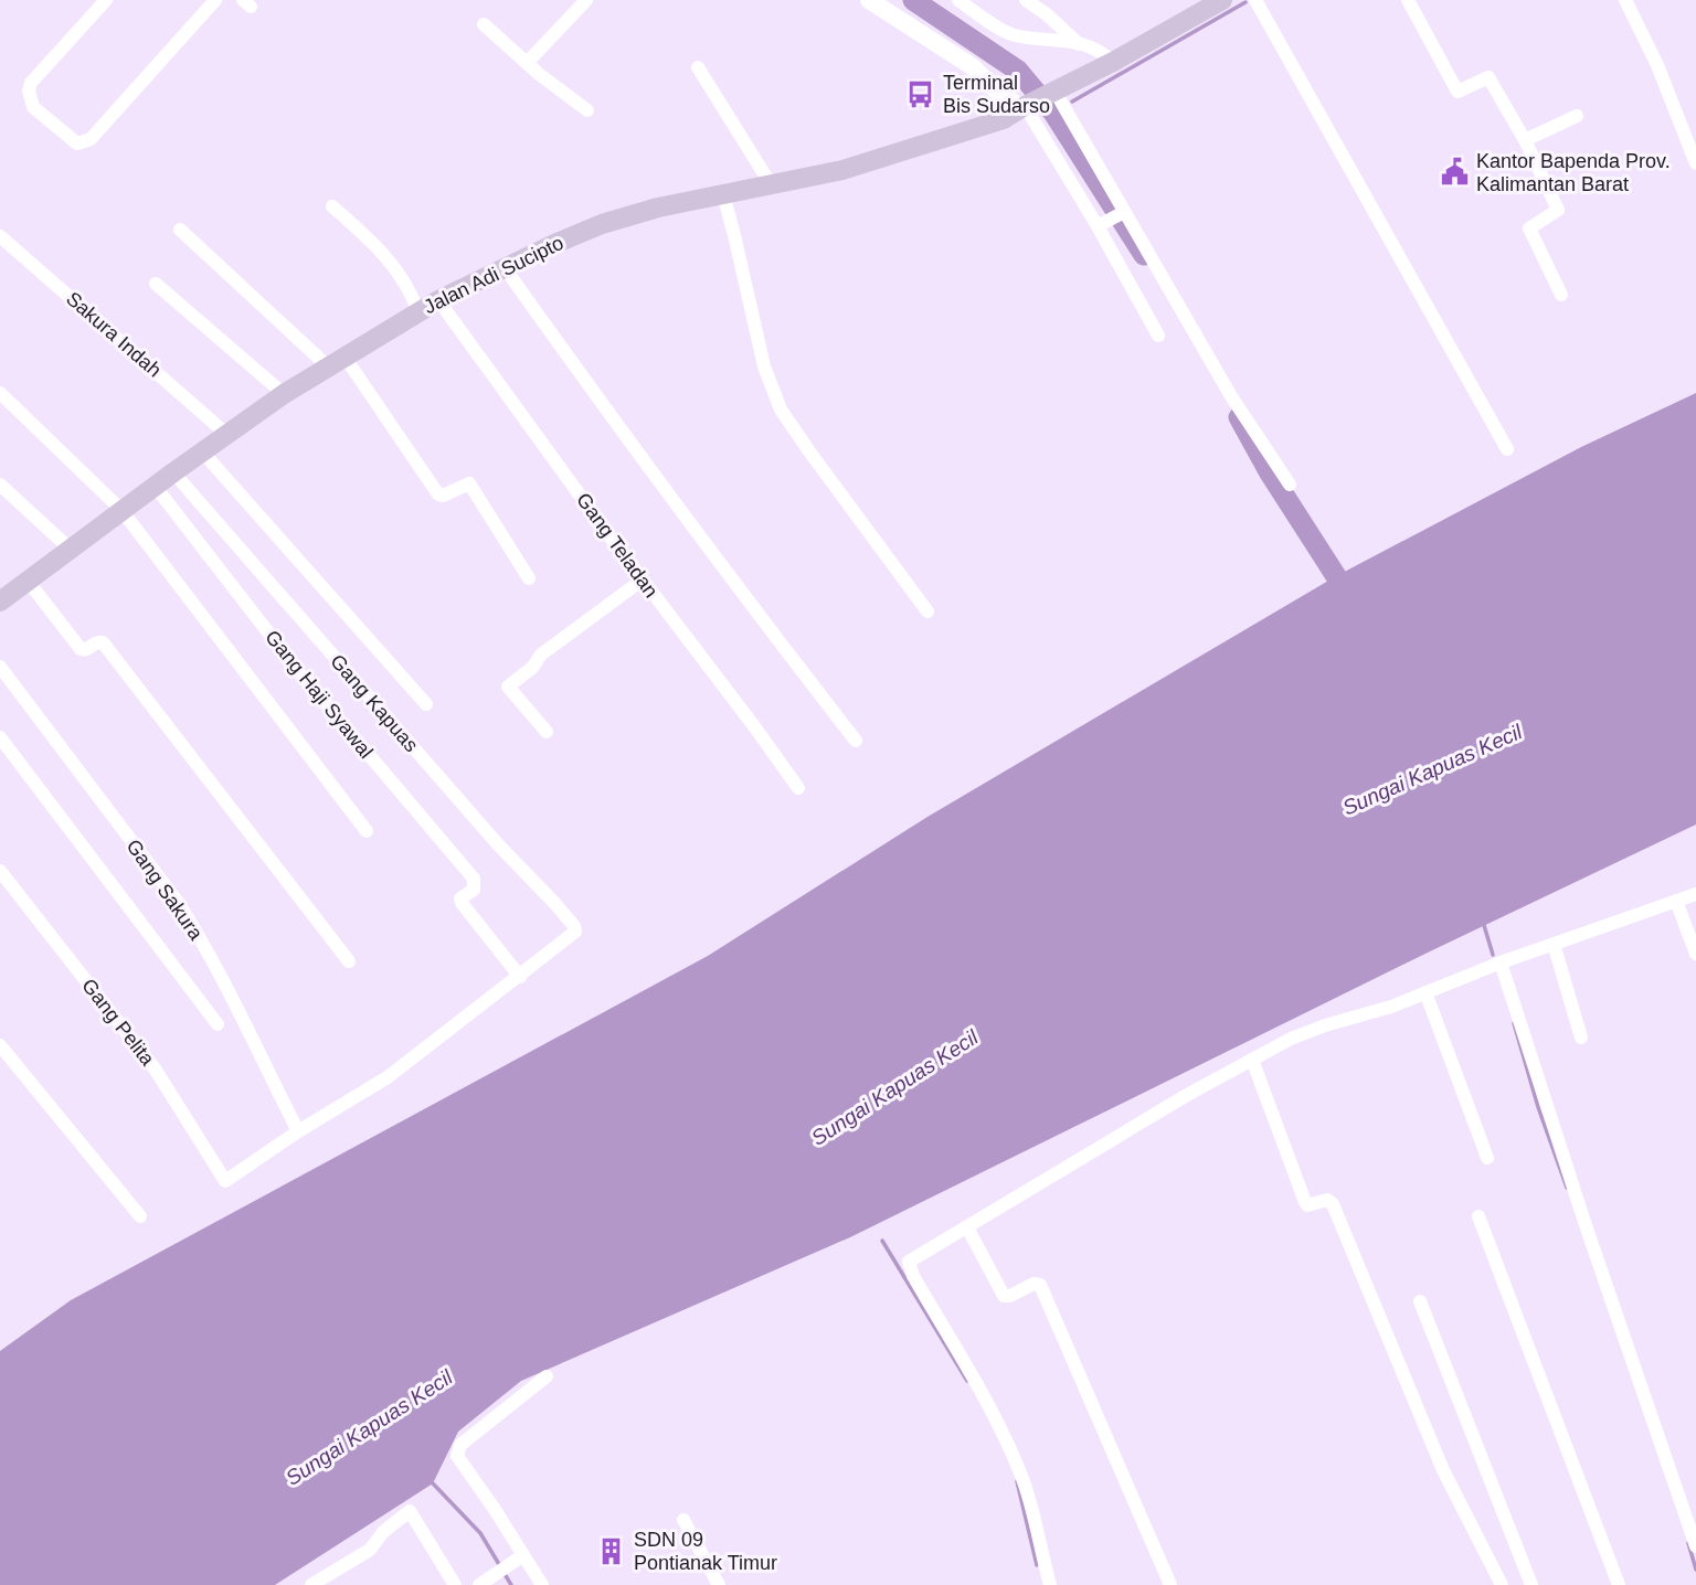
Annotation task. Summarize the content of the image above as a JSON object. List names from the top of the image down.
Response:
{
  "streets": {
    "main road": ["Jalan Adi Sucipto"],
    "street": [
      "Sakura Indah",
      "Gang Teladan",
      "Gang Haji Syawal",
      "Gang Kapuas",
      "Gang Sakura",
      "Gang Pelita"
    ]
  },
  "crossings": [
    ["Jalan Adi Sucipto", "Sakura Indah"],
    ["Jalan Adi Sucipto", "Gang Teladan"],
    ["Jalan Adi Sucipto", "Gang Haji Syawal"],
    ["Jalan Adi Sucipto", "Gang Kapuas"],
    ["Gang Haji Syawal", "Gang Kapuas"],
    ["Gang Sakura", "Gang Pelita"]
  ],
  "water": ["Sungai Kapuas Kecil"],
  "places": {
    "bus stop": ["Terminal Bis Sudarso"],
    "public building": ["Kantor Bapenda Prov. Kalimantan Barat"],
    "building": ["SDN 09 Pontianak Timur"]
  }
}
